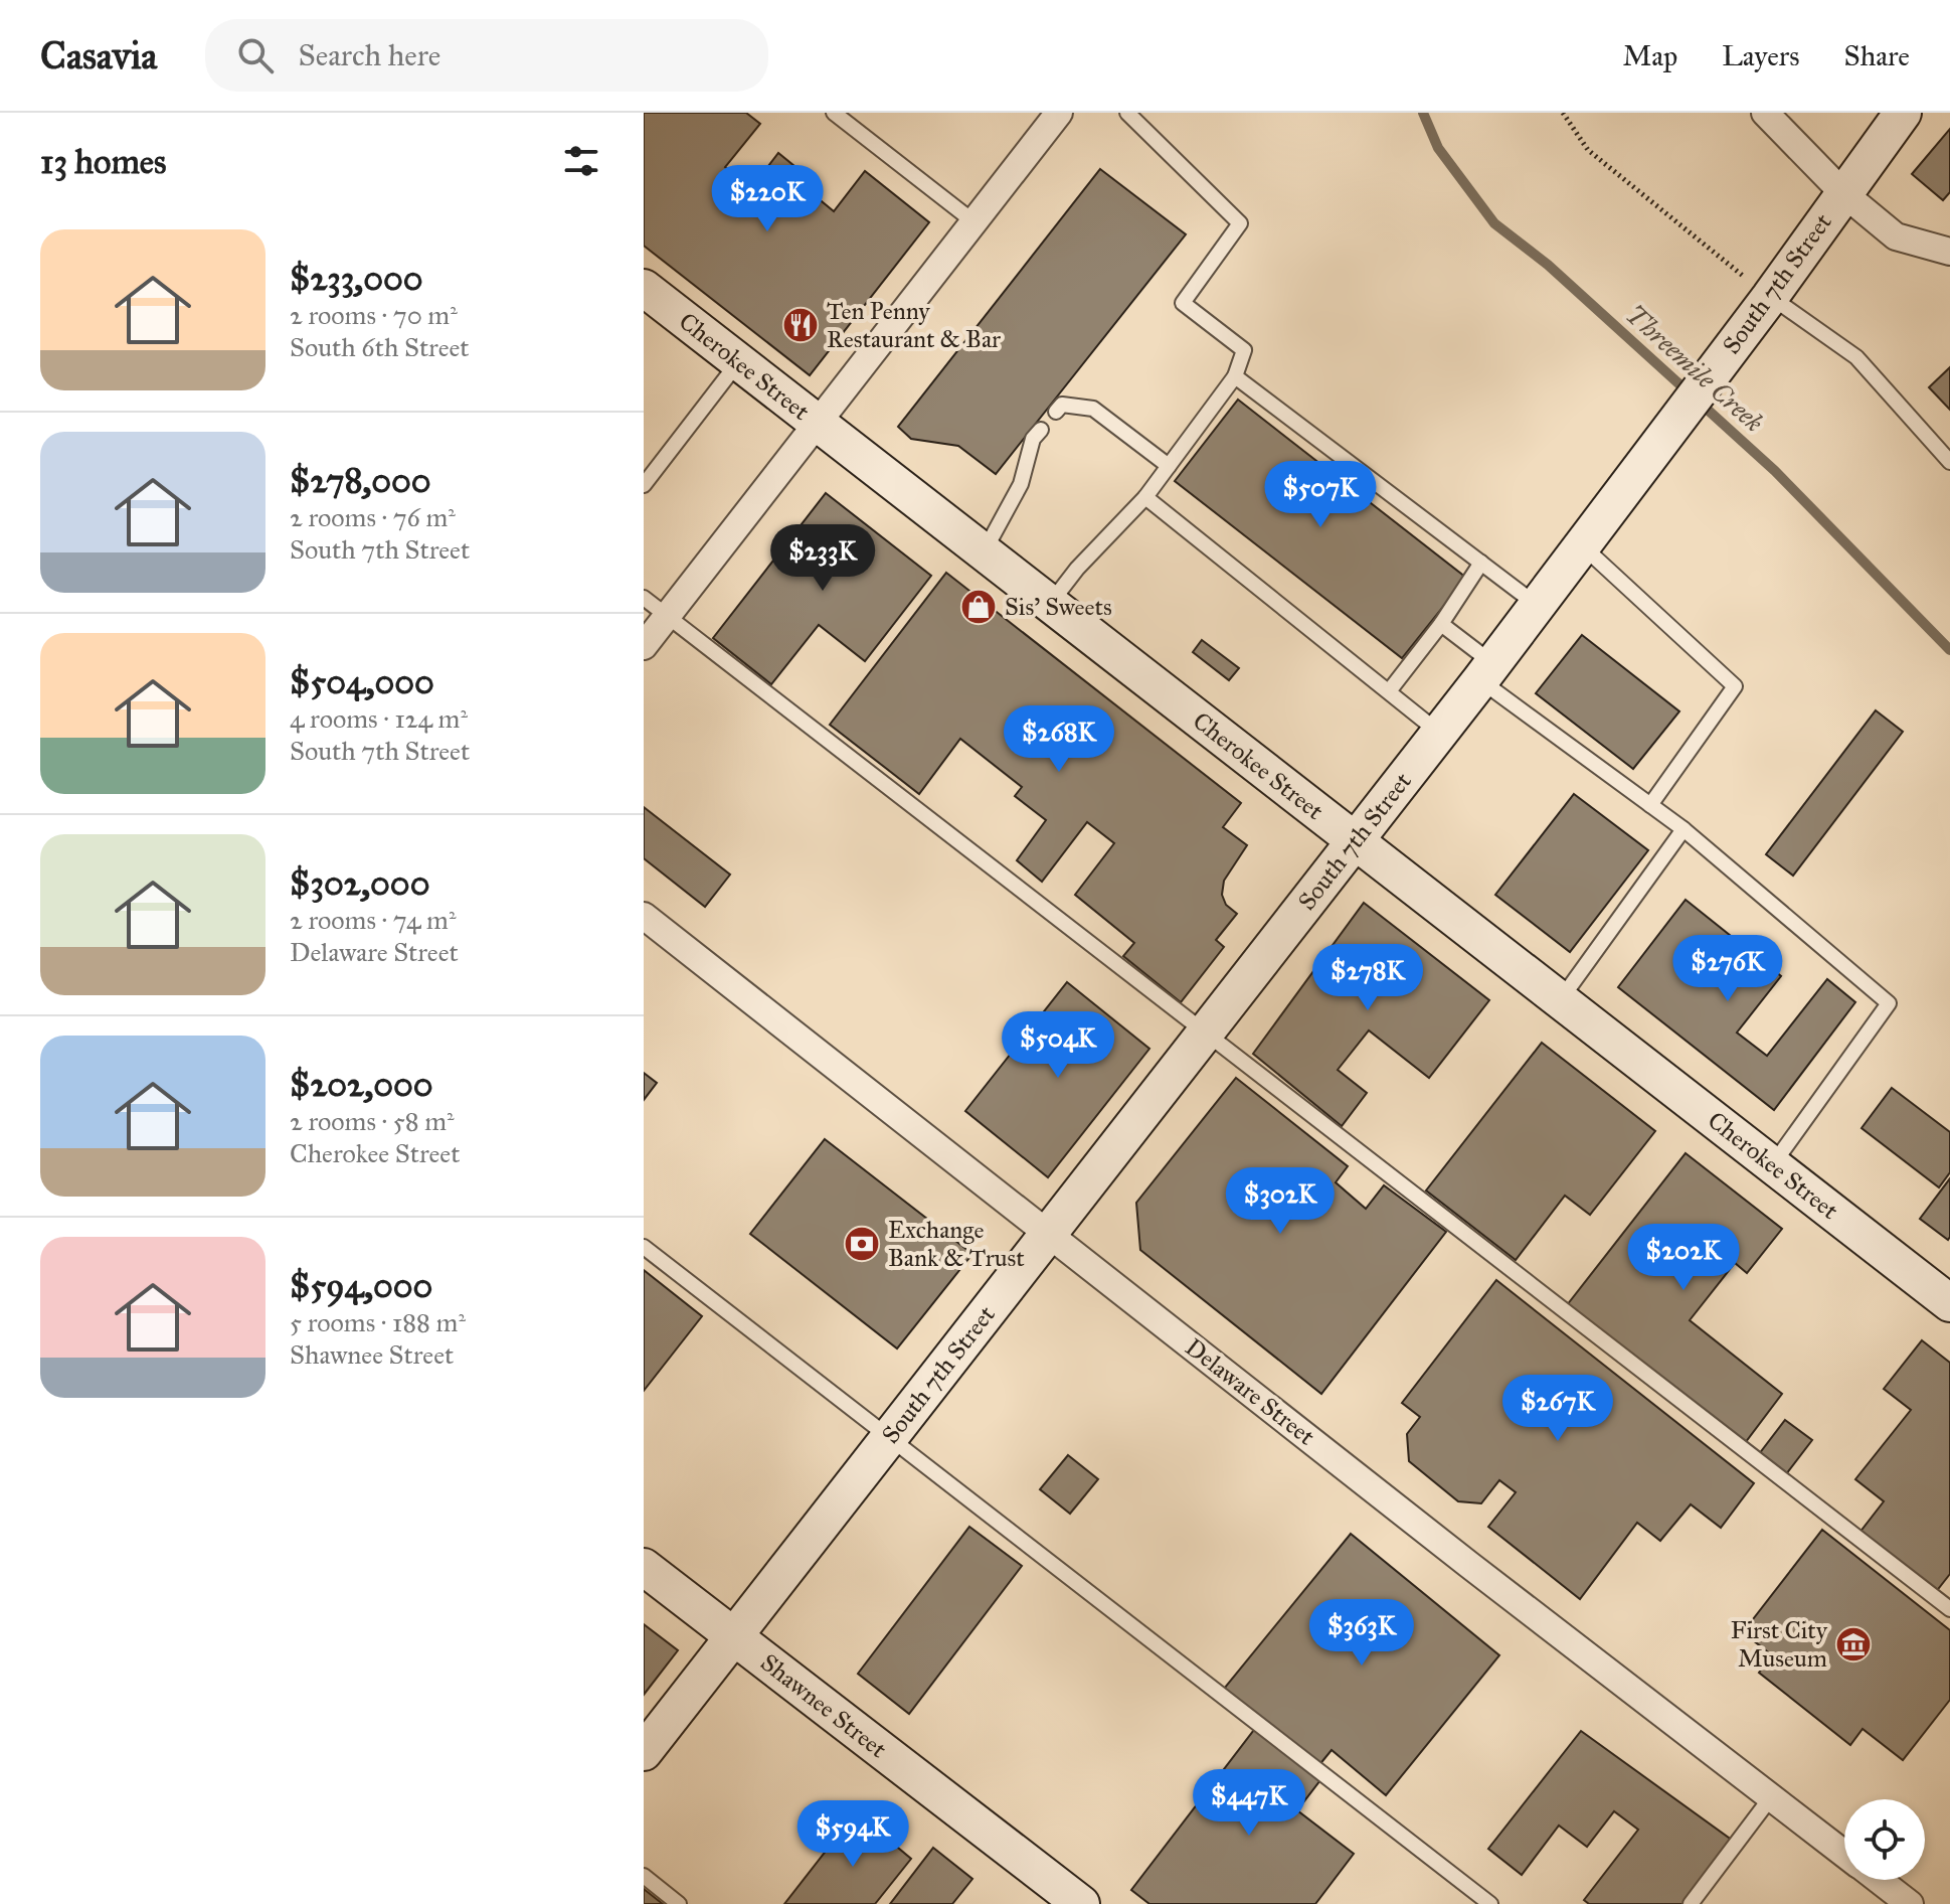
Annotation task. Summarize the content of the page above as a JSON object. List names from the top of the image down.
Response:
{
  "streets": {
    "street": [
      "South 7th Street",
      "Cherokee Street",
      "Delaware Street",
      "Shawnee Street"
    ]
  },
  "crossings": [
    ["South 7th Street", "Cherokee Street"],
    ["South 7th Street", "Delaware Street"],
    ["South 7th Street", "Shawnee Street"]
  ],
  "water": ["Threemile Creek"],
  "places": {
    "restaurant": ["Ten Penny Restaurant & Bar"],
    "shop": ["Sis' Sweets"],
    "bank": ["Exchange Bank & Trust"],
    "museum": ["First City Museum"]
  },
  "page": {
    "header": "Casavia",
    "search": "Search here",
    "nav": ["Map", "Layers", "Share"],
    "heading": "13 homes",
    "price": [
      "$220K",
      "$507K",
      "$233K",
      "$268K",
      "$276K",
      "$278K",
      "$504K",
      "$302K",
      "$202K",
      "$267K",
      "$363K",
      "$447K",
      "$594K"
    ],
    "list": [
      {
        "name": "$233,000",
        "note": "2 rooms · 70 m² · South 6th Street"
      },
      {
        "name": "$278,000",
        "note": "2 rooms · 76 m² · South 7th Street"
      },
      {
        "name": "$504,000",
        "note": "4 rooms · 124 m² · South 7th Street"
      },
      {
        "name": "$302,000",
        "note": "2 rooms · 74 m² · Delaware Street"
      },
      {
        "name": "$202,000",
        "note": "2 rooms · 58 m² · Cherokee Street"
      },
      {
        "name": "$594,000",
        "note": "5 rooms · 188 m² · Shawnee Street"
      }
    ]
  }
}
